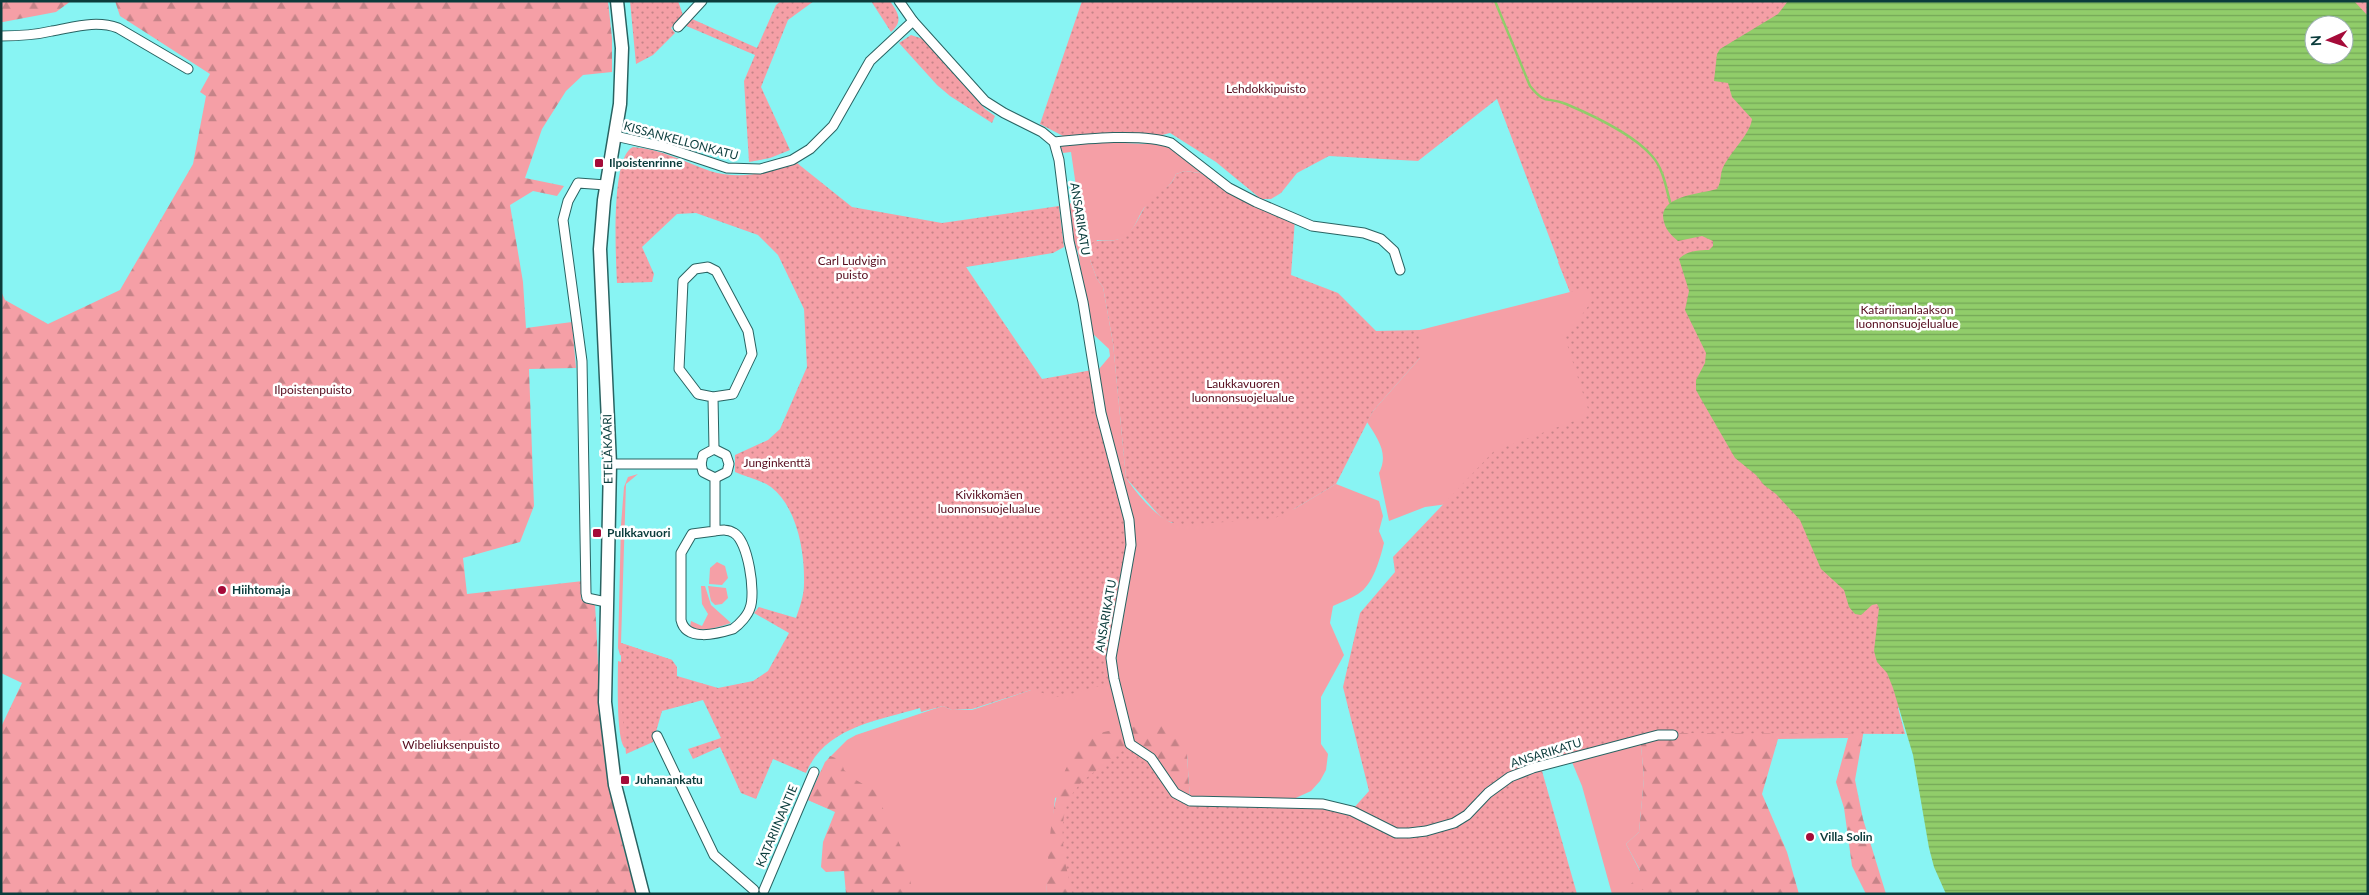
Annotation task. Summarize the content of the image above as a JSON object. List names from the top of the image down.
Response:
{
  "streets": {
    "main road": ["ETELÄKAARI"],
    "street": ["KISSANKELLONKATU", "ANSARIKATU", "KATARIINANTIE"]
  },
  "crossings": [
    ["KISSANKELLONKATU", "ETELÄKAARI"]
  ],
  "parks": [
    "Lehdokkipuisto",
    "Carl Ludvigin puisto",
    "Katariinanlaakson luonnonsuojelualue",
    "Laukkavuoren luonnonsuojelualue",
    "Ilpoistenpuisto",
    "Junginkenttä",
    "Kivikkomäen luonnonsuojelualue",
    "Wibeliuksenpuisto"
  ],
  "places": {
    "transit": ["Ilpoistenrinne", "Pulkkavuori", "Juhanankatu"],
    "other": ["Hiihtomaja", "Villa Solin"]
  },
  "north": "left"
}
